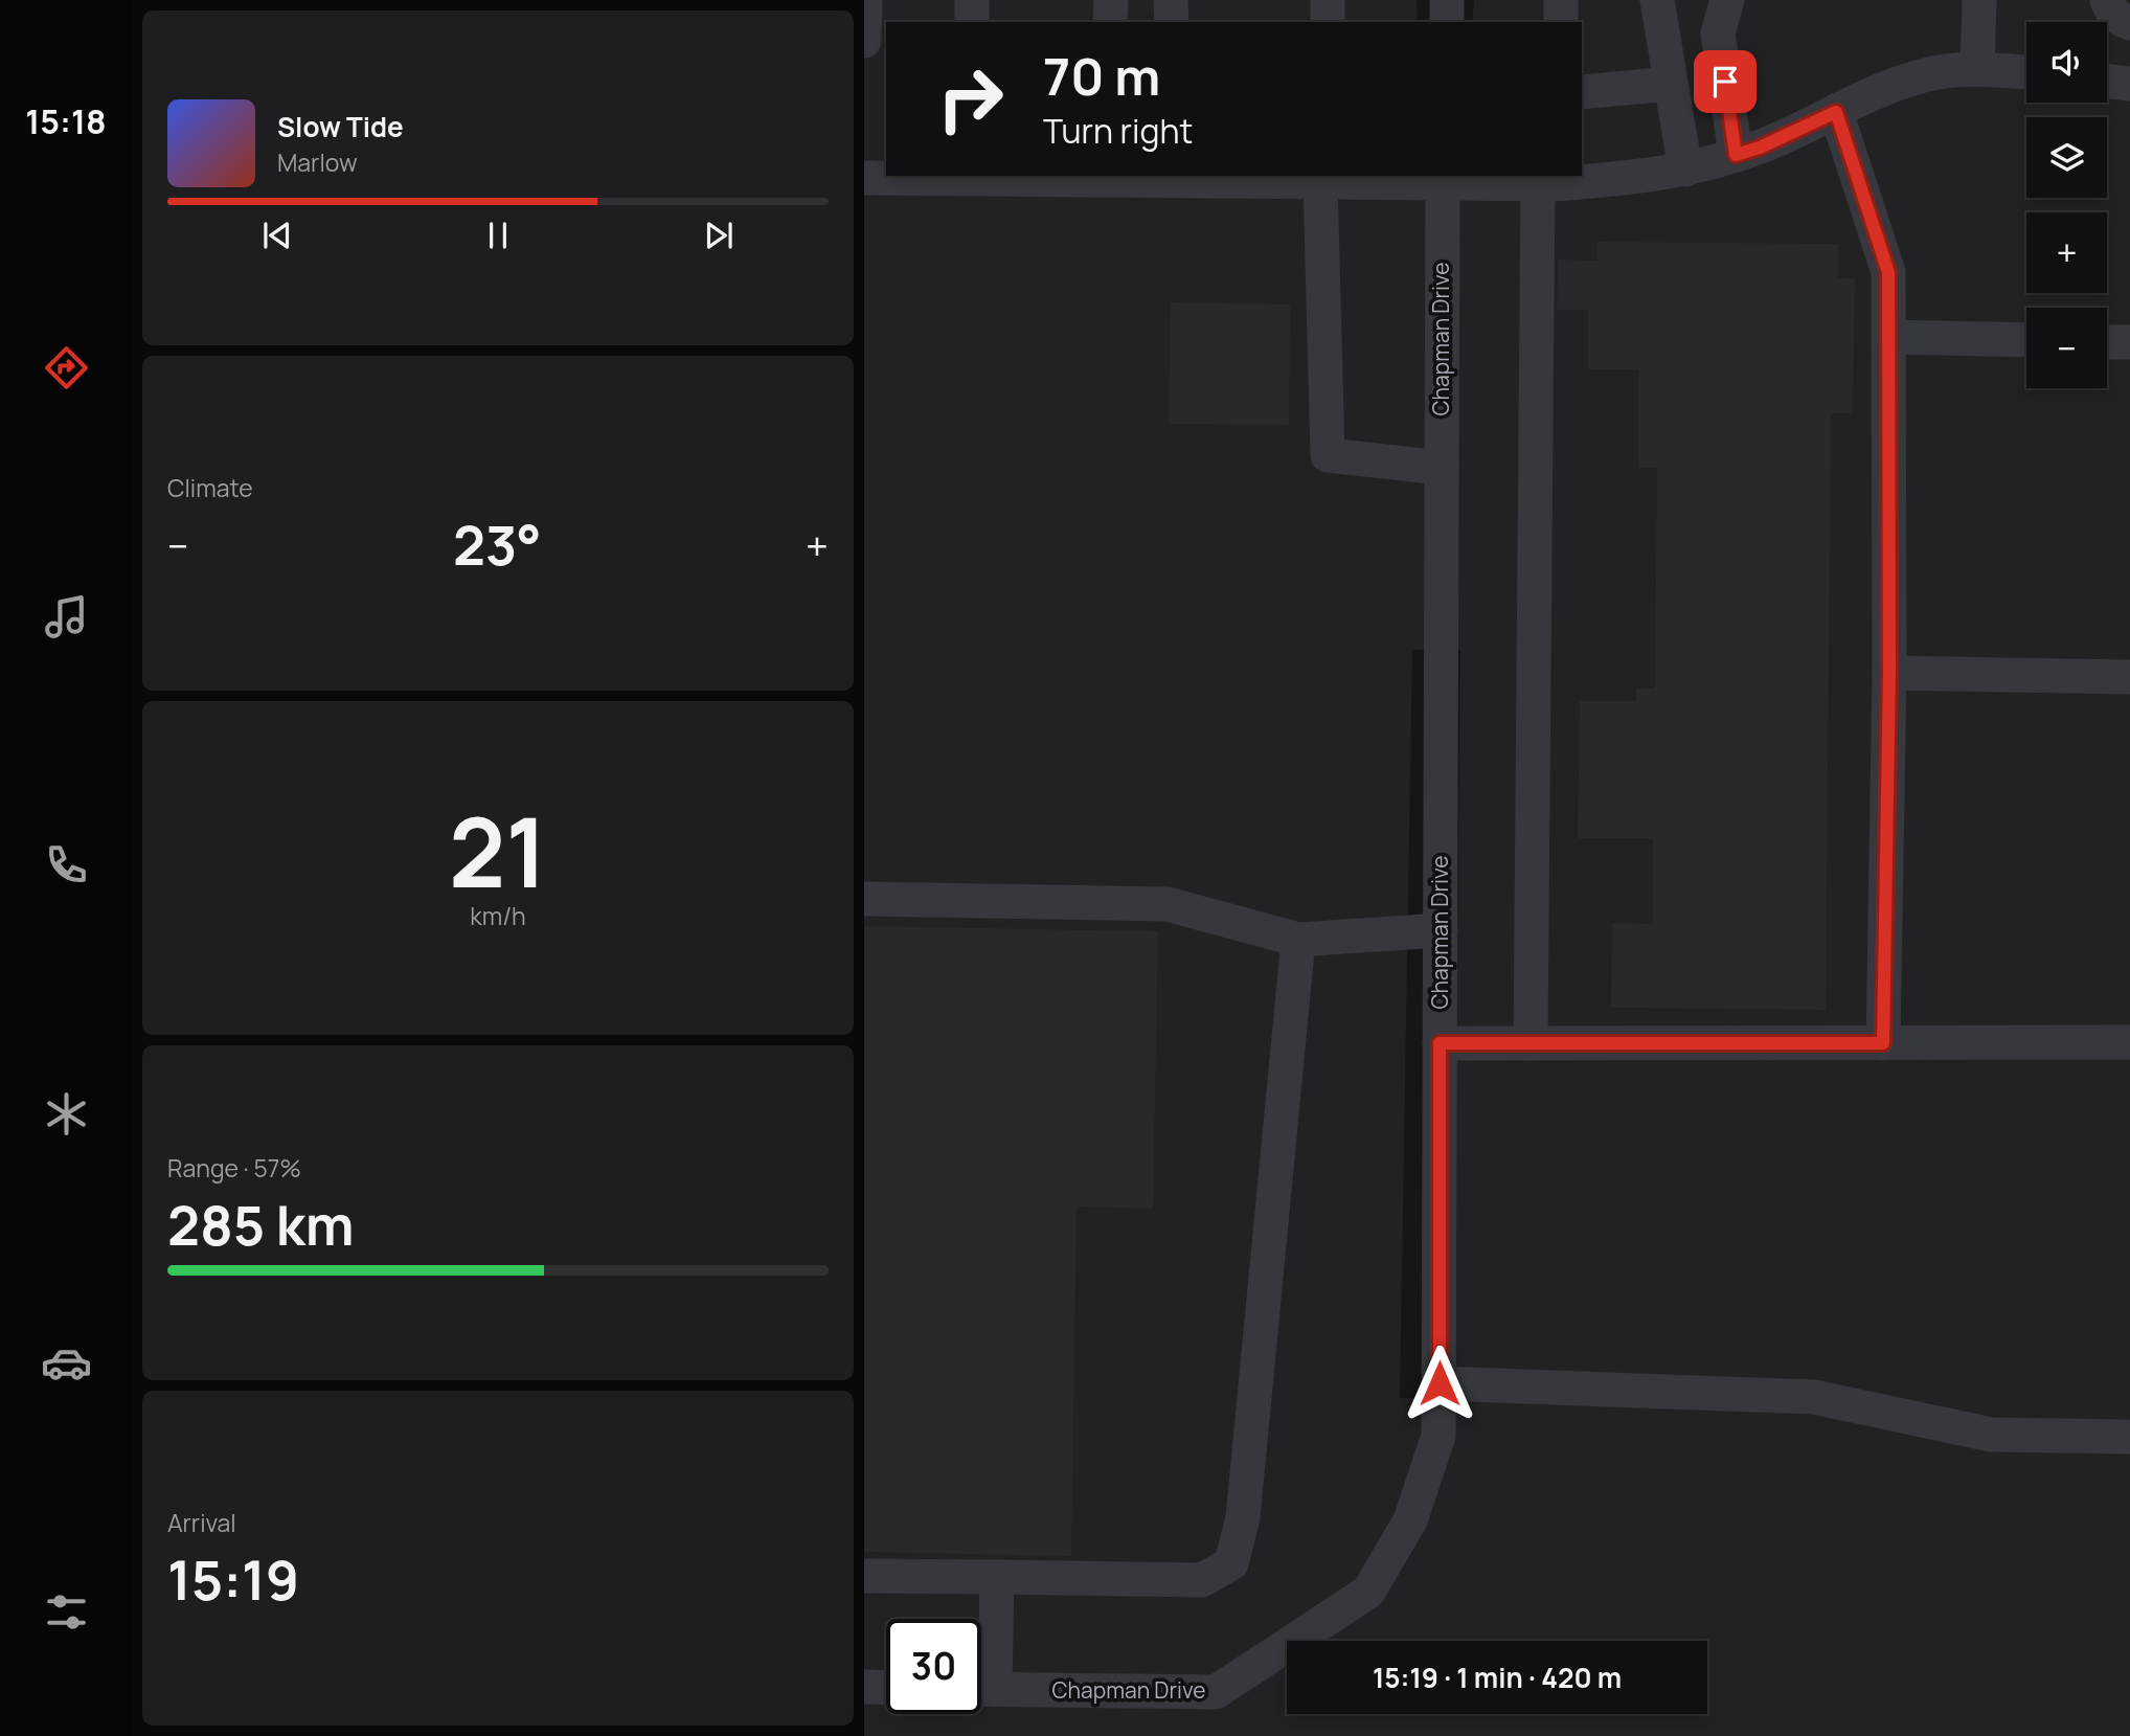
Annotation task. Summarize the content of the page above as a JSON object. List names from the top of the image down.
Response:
{
  "streets": {
    "street": ["Chapman Drive"]
  },
  "page": {
    "tabs": "15:18",
    "map_buttons": ["+", "−"],
    "turn": ["70 m", "Turn right"],
    "song": ["Slow Tide", "Marlow"],
    "tile": [
      "Climate",
      ["21", "km/h"],
      ["Range · 57%", "285 km"],
      ["Arrival", "15:19"]
    ],
    "heat": ["−", "23°", "+"],
    "limit": "30",
    "trip": "15:19 · 1 min · 420 m"
  }
}
